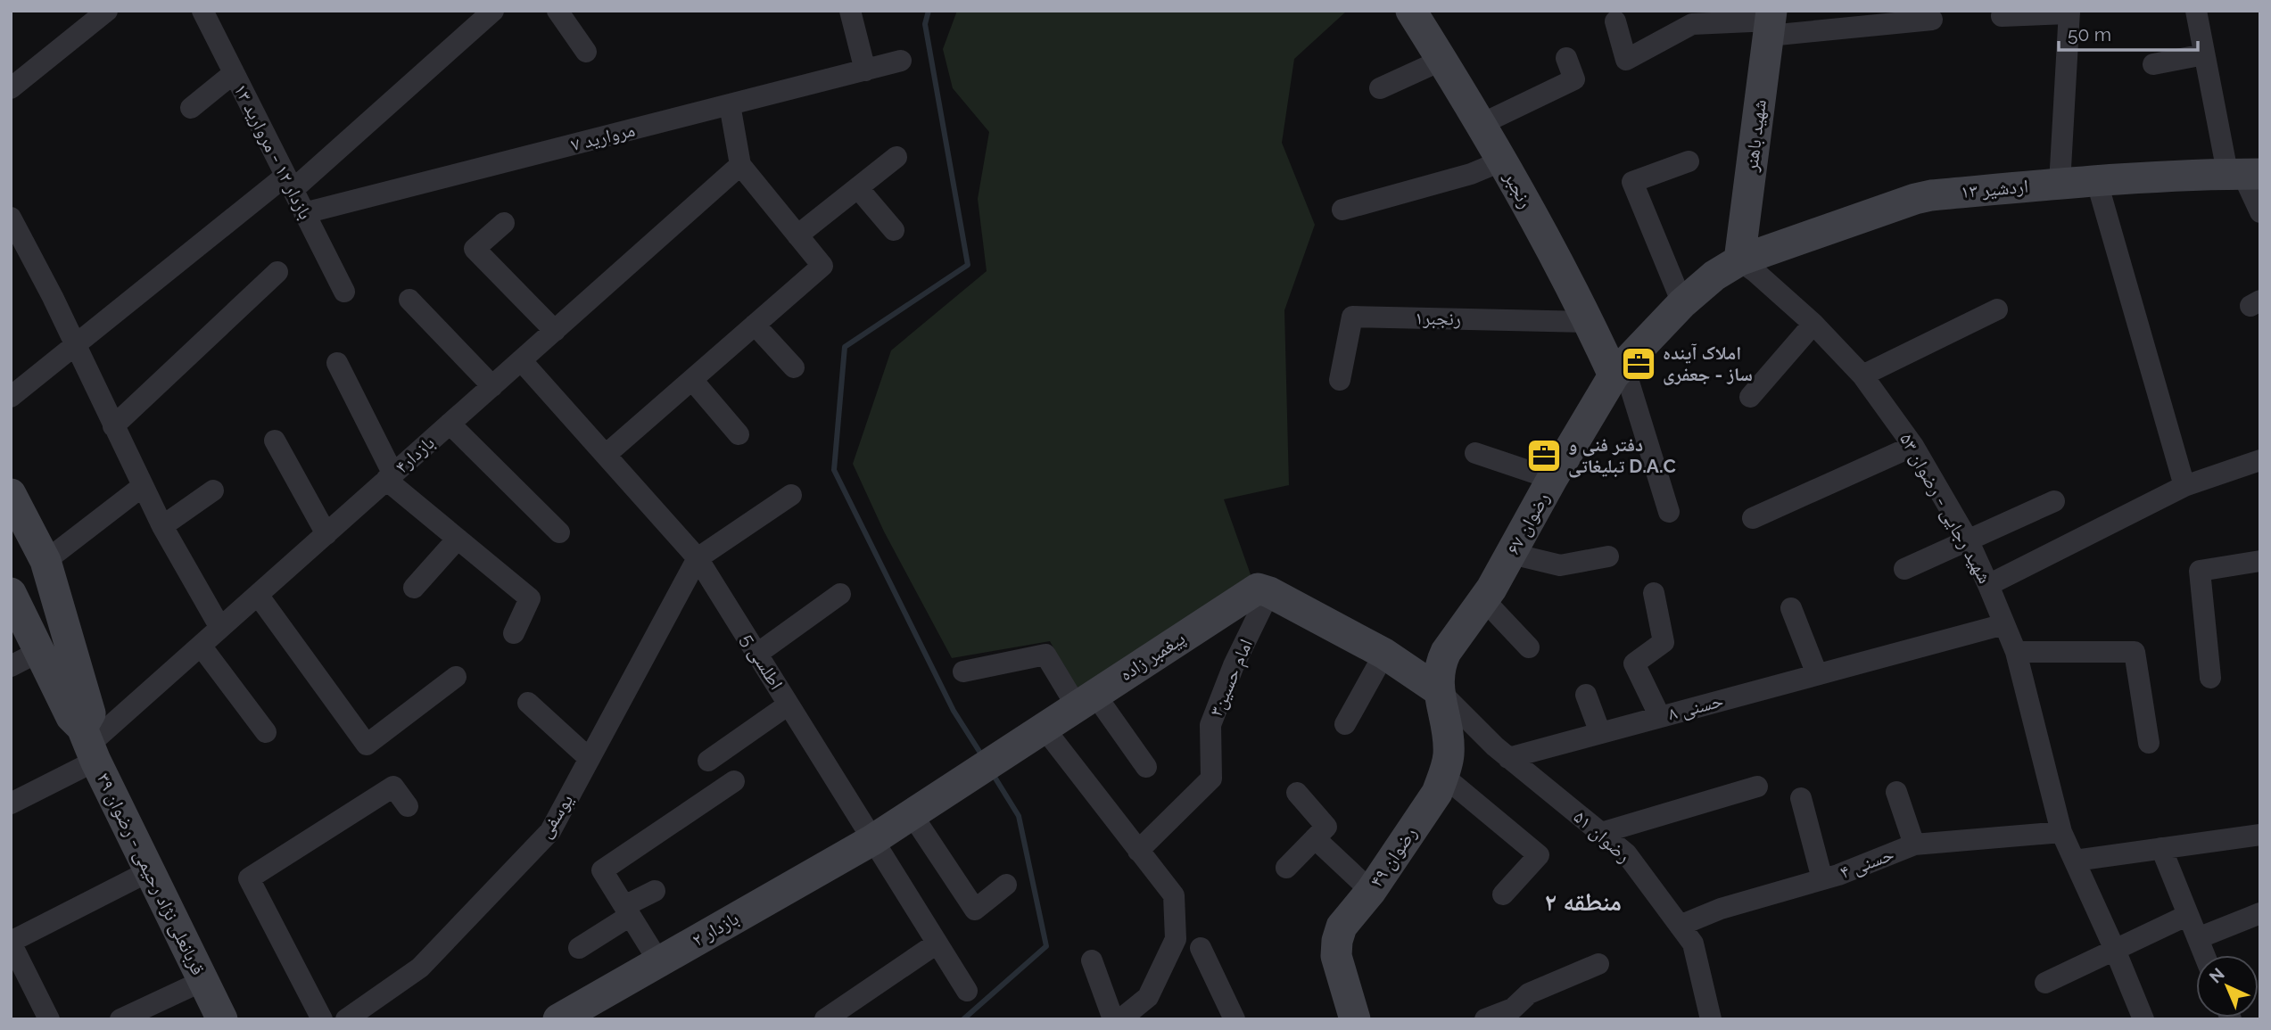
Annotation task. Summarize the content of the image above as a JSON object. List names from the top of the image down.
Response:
{
  "streets": {
    "street": [
      "شهید باهنر",
      "مروارید ۷",
      "بازدار ۱۲ - مروارید ۱۳",
      "اردشیر ۱۳",
      "رنجبر",
      "رنجبر۱",
      "بازدار۴",
      "شهید رجایی - رضوان ۵۳",
      "رضوان ۶۷",
      "پیغمبر زاده",
      "اطلسی 5",
      "امام حسین۳",
      "حسنی ۸",
      "یوسفی",
      "رضوان ۵۱",
      "رضوان ۴۹",
      "حسنی ۴",
      "قربانعلی نژاد رحیمی - رضوان ۳۹",
      "بازدار ۲"
    ]
  },
  "crossings": [
    ["شهید باهنر", "اردشیر ۱۳"],
    ["شهید باهنر", "شهید رجایی - رضوان ۵۳"],
    ["شهید باهنر", "رضوان ۶۷"],
    ["مروارید ۷", "بازدار ۱۲ - مروارید ۱۳"],
    ["اردشیر ۱۳", "شهید رجایی - رضوان ۵۳"],
    ["اردشیر ۱۳", "رضوان ۶۷"],
    ["رنجبر", "رنجبر۱"],
    ["رنجبر", "رضوان ۶۷"],
    ["بازدار۴", "اطلسی 5"],
    ["بازدار۴", "قربانعلی نژاد رحیمی - رضوان ۳۹"],
    ["شهید رجایی - رضوان ۵۳", "رضوان ۶۷"],
    ["شهید رجایی - رضوان ۵۳", "حسنی ۸"],
    ["شهید رجایی - رضوان ۵۳", "حسنی ۴"],
    ["رضوان ۶۷", "رضوان ۵۱"],
    ["رضوان ۶۷", "رضوان ۴۹"],
    ["پیغمبر زاده", "اطلسی 5"],
    ["پیغمبر زاده", "امام حسین۳"],
    ["پیغمبر زاده", "بازدار ۲"],
    ["اطلسی 5", "یوسفی"],
    ["اطلسی 5", "بازدار ۲"],
    ["حسنی ۸", "رضوان ۵۱"],
    ["رضوان ۵۱", "رضوان ۴۹"],
    ["رضوان ۵۱", "حسنی ۴"]
  ],
  "districts": ["منطقه ۲"],
  "places": {
    "office": ["املاک آینده ساز - جعفری", "دفتر فنی و تبلیغاتی D.A.C"]
  },
  "scale_bar": "50 m",
  "north": "top left"
}
